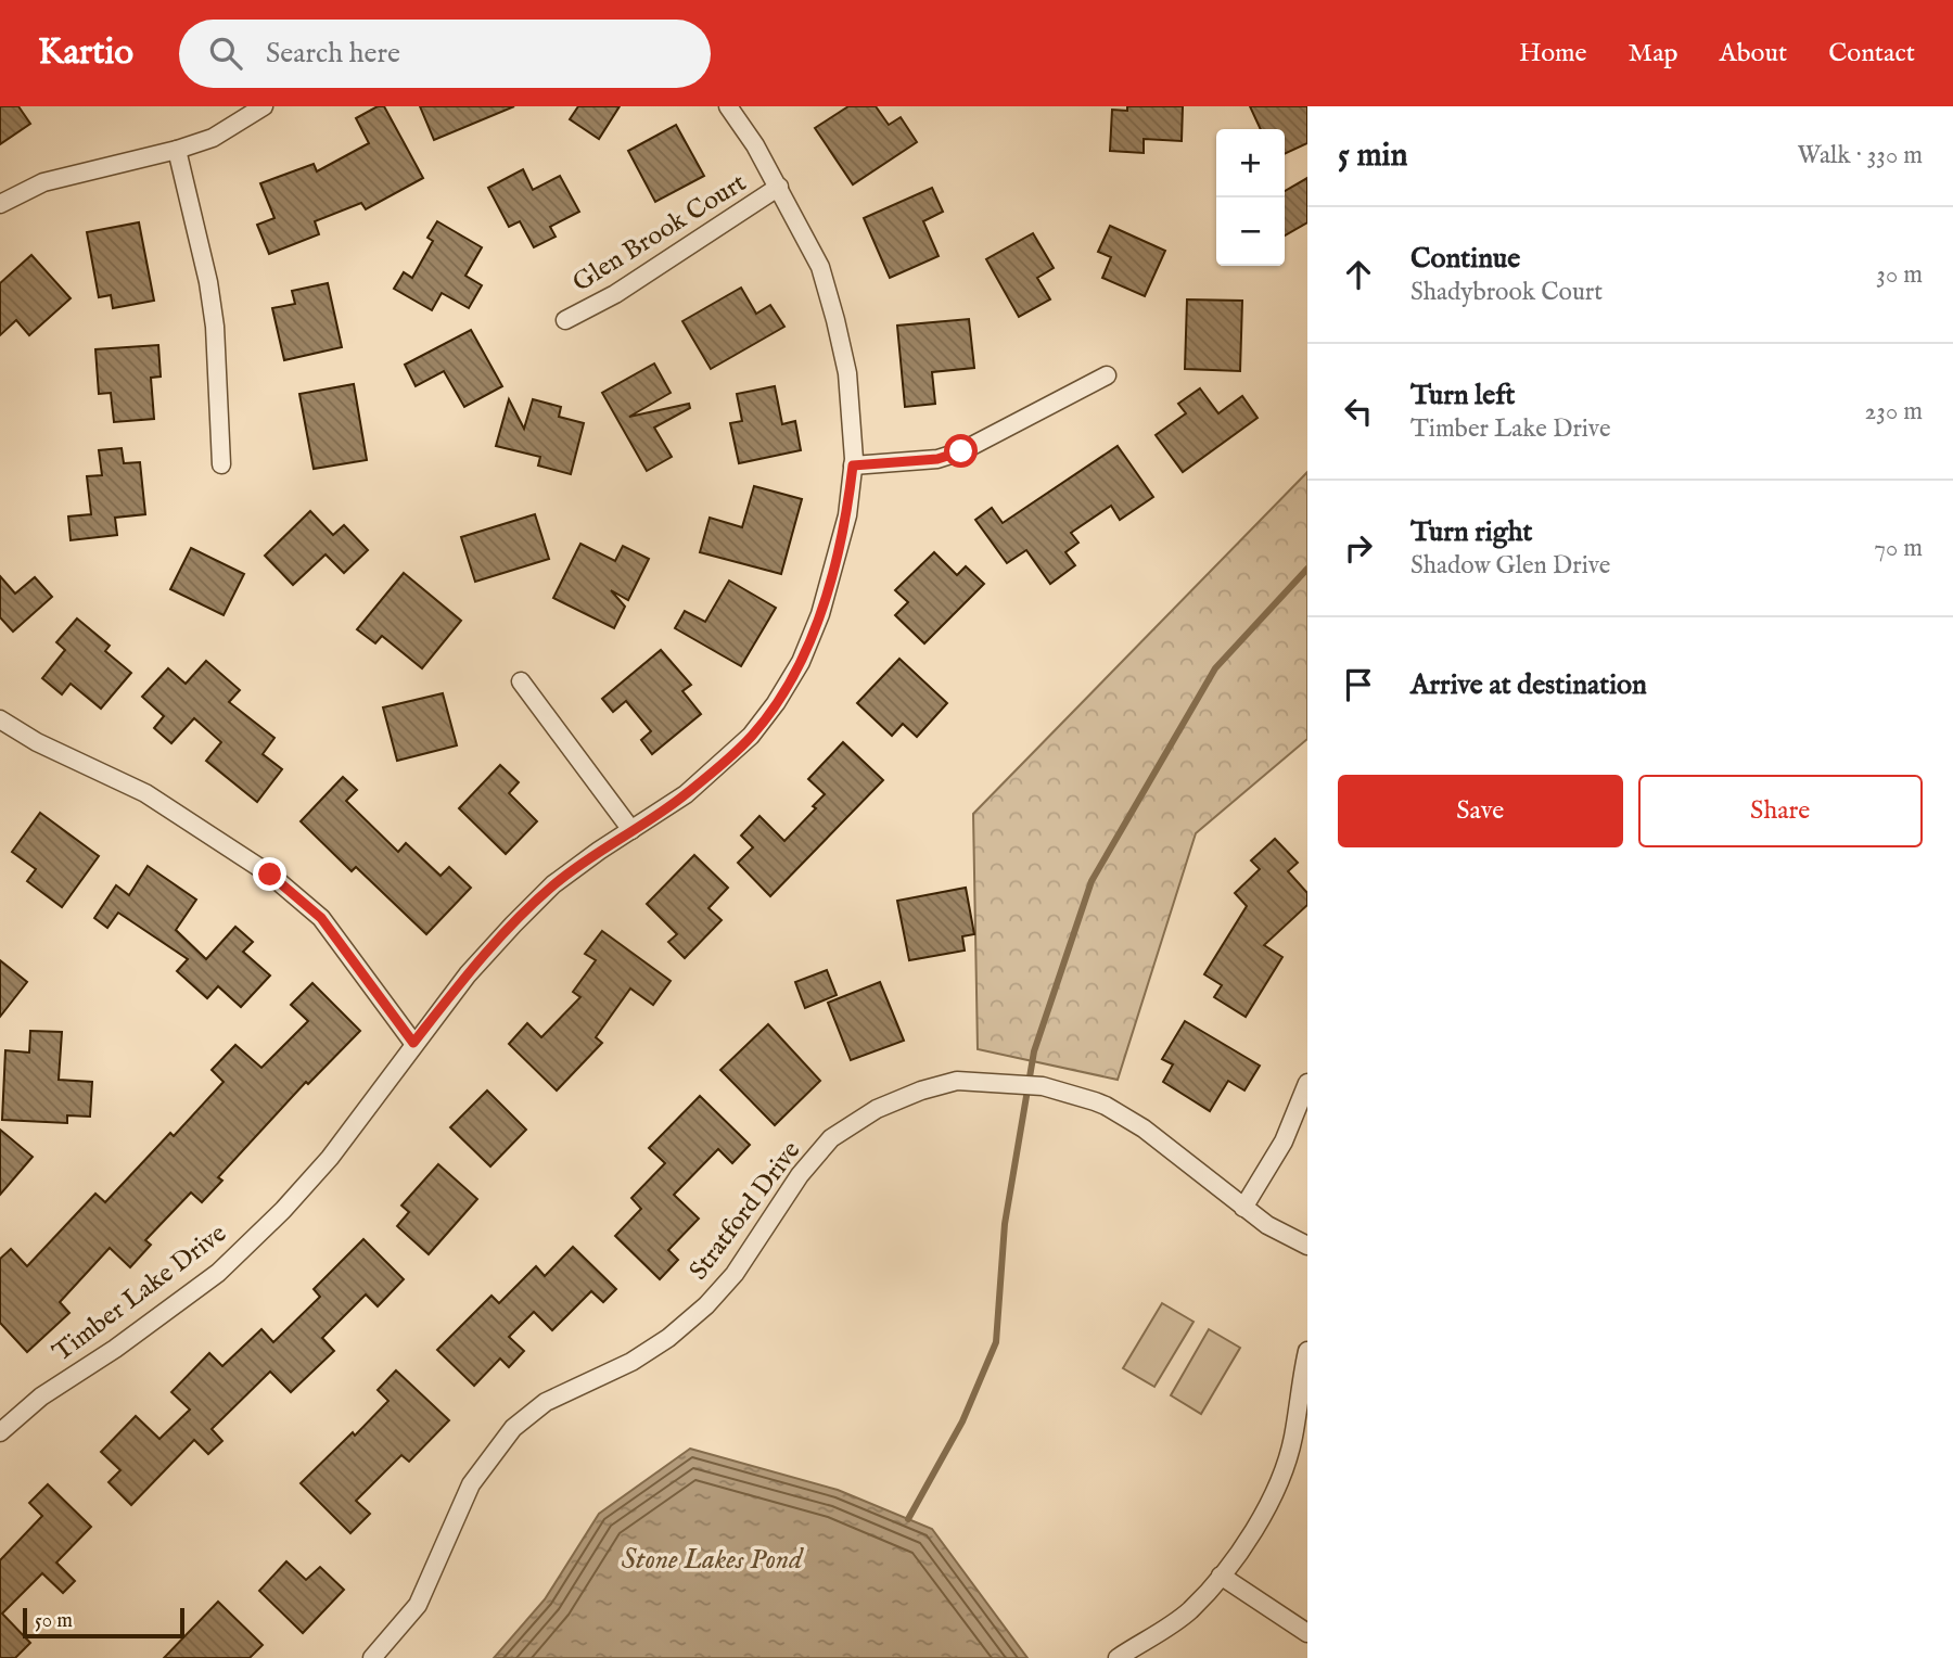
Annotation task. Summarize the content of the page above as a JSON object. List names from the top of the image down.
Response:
{
  "streets": {
    "street": ["Glen Brook Court", "Stratford Drive", "Timber Lake Drive"]
  },
  "crossings": [
    ["Glen Brook Court", "Timber Lake Drive"]
  ],
  "water": ["Stone Lakes Pond"],
  "scale_bar": "50 m",
  "page": {
    "header": "Kartio",
    "search": "Search here",
    "nav": [
      "Home",
      "Map",
      "About",
      "Contact"
    ],
    "heading": ["5 min", "Walk · 330 m"],
    "map_buttons": ["+", "−"],
    "list": [
      ["Continue", "Shadybrook Court", "30 m"],
      ["Turn left", "Timber Lake Drive", "230 m"],
      ["Turn right", "Shadow Glen Drive", "70 m"],
      "Arrive at destination"
    ],
    "buttons": ["Save", "Share"],
    "scale": "50 m"
  }
}
